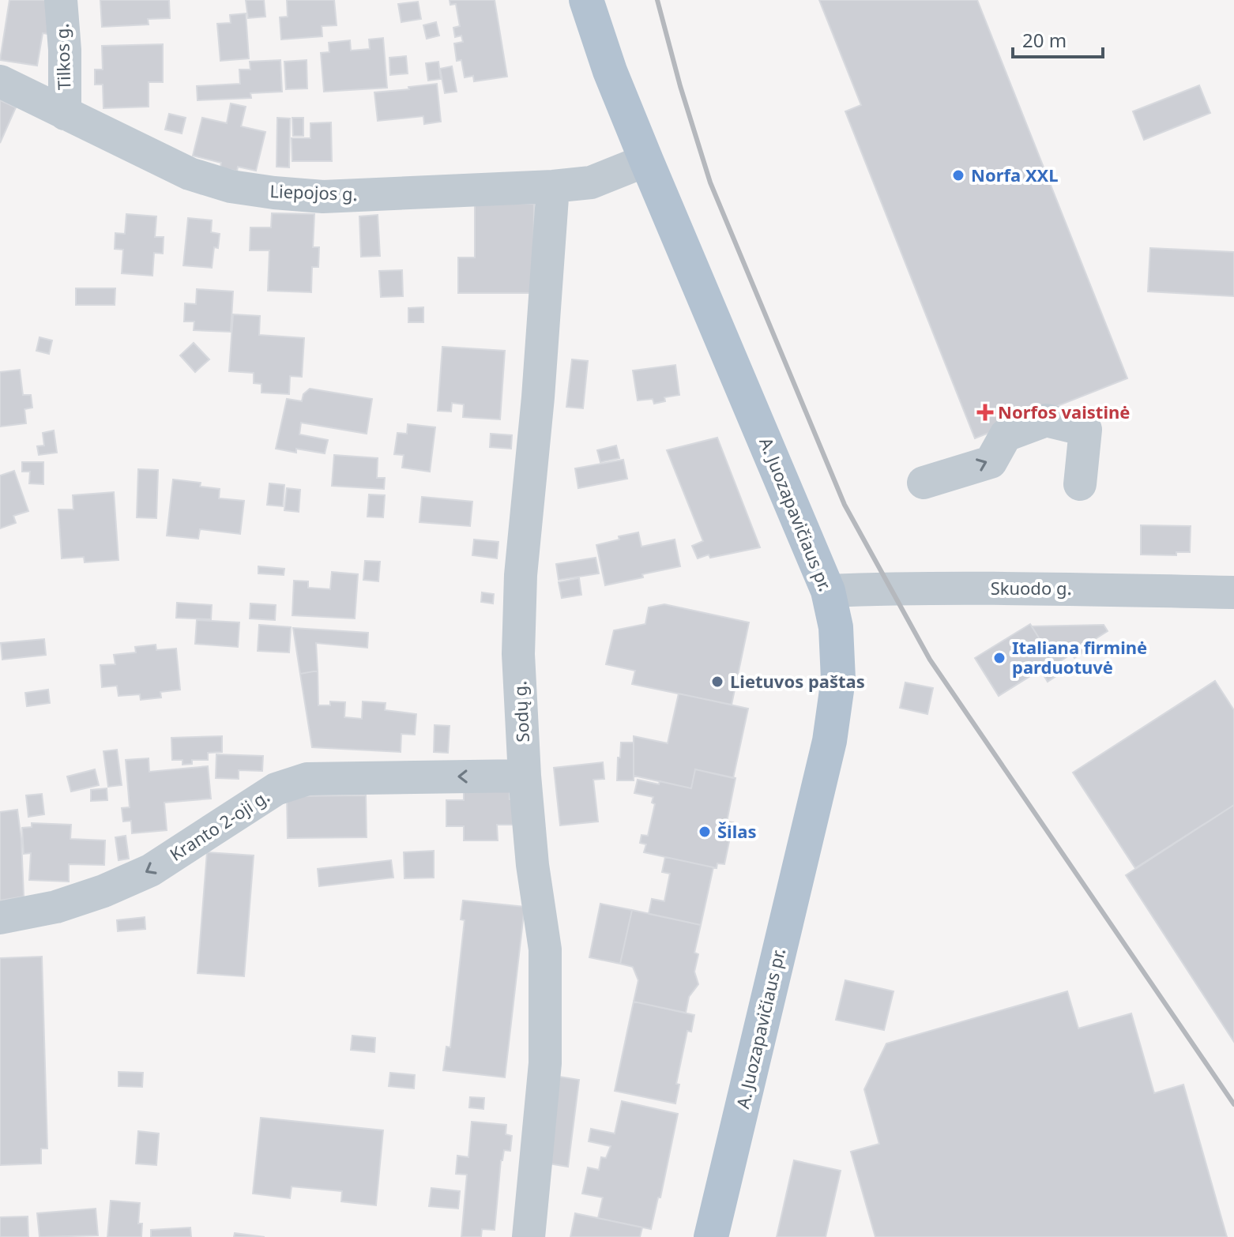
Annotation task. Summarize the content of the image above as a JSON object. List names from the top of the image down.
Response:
{
  "streets": {
    "main road": ["A. Juozapavičiaus pr."],
    "street": [
      "Tilkos g.",
      "Liepojos g.",
      "Skuodo g.",
      "Sodų g.",
      "Kranto 2-oji g."
    ]
  },
  "crossings": [
    ["Tilkos g.", "Liepojos g."],
    ["Liepojos g.", "A. Juozapavičiaus pr."],
    ["Liepojos g.", "Sodų g."],
    ["A. Juozapavičiaus pr.", "Skuodo g."],
    ["Sodų g.", "Kranto 2-oji g."]
  ],
  "one_way": ["Kranto 2-oji g."],
  "places": {
    "other": [
      "Norfa XXL",
      "Italiana firminė parduotuvė",
      "Lietuvos paštas",
      "Šilas"
    ],
    "health": ["Norfos vaistinė"]
  },
  "scale_bar": "20 m"
}
